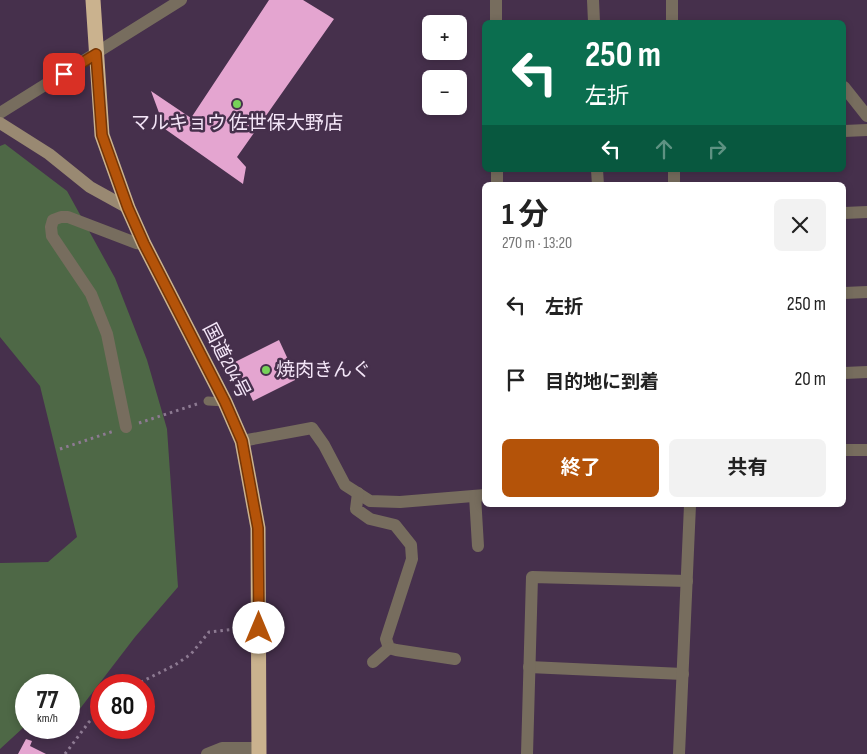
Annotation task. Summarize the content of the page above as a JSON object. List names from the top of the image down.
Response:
{
  "streets": {
    "highway": ["国道204号"]
  },
  "places": ["マルキョウ 佐世保大野店", "焼肉きんぐ"],
  "page": {
    "map_buttons": ["+", "−"],
    "turn": ["250 m", "左折"],
    "heading": ["1 分", "270 m · 13:20"],
    "list": [
      {
        "name": "左折",
        "value": "250 m"
      },
      {
        "name": "目的地に到着",
        "value": "20 m"
      }
    ],
    "buttons": ["終了", "共有"],
    "speed": "77 km/h",
    "limit": "80"
  }
}
